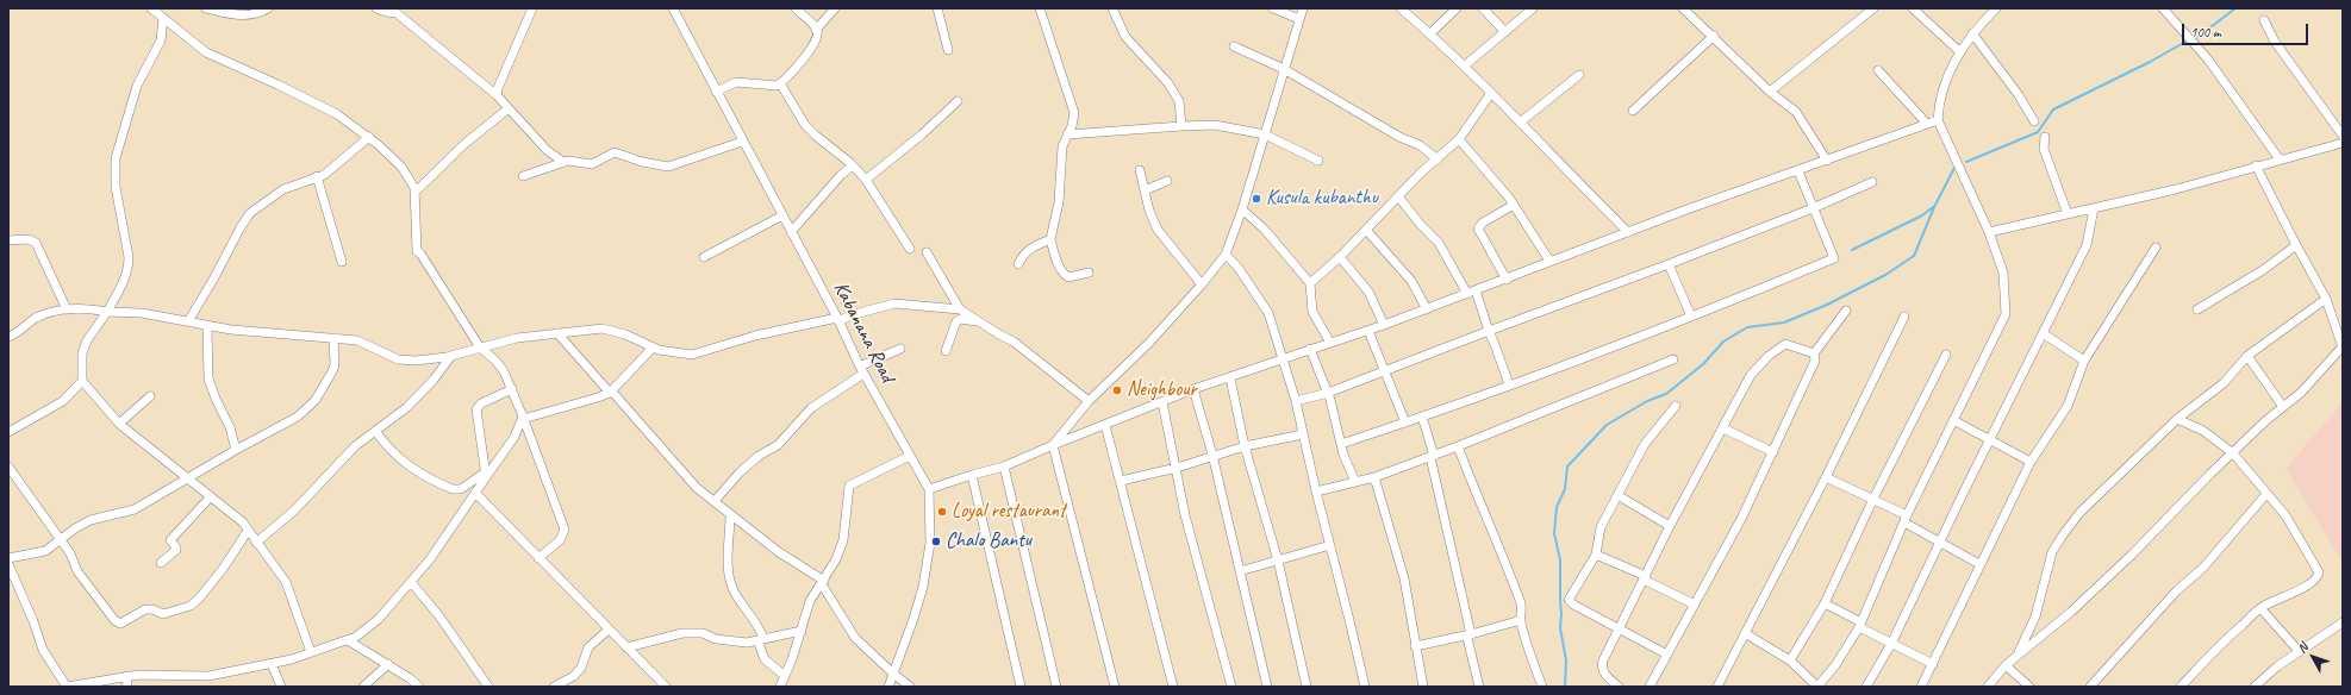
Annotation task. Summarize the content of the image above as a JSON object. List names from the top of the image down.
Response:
{
  "streets": {
    "street": ["Kabanana Road"]
  },
  "places": [
    "Kusula kubanthu",
    "Neighbour",
    "Loyal restaurant",
    "Chalo Bantu"
  ],
  "scale_bar": "100 m",
  "north": "top left"
}
